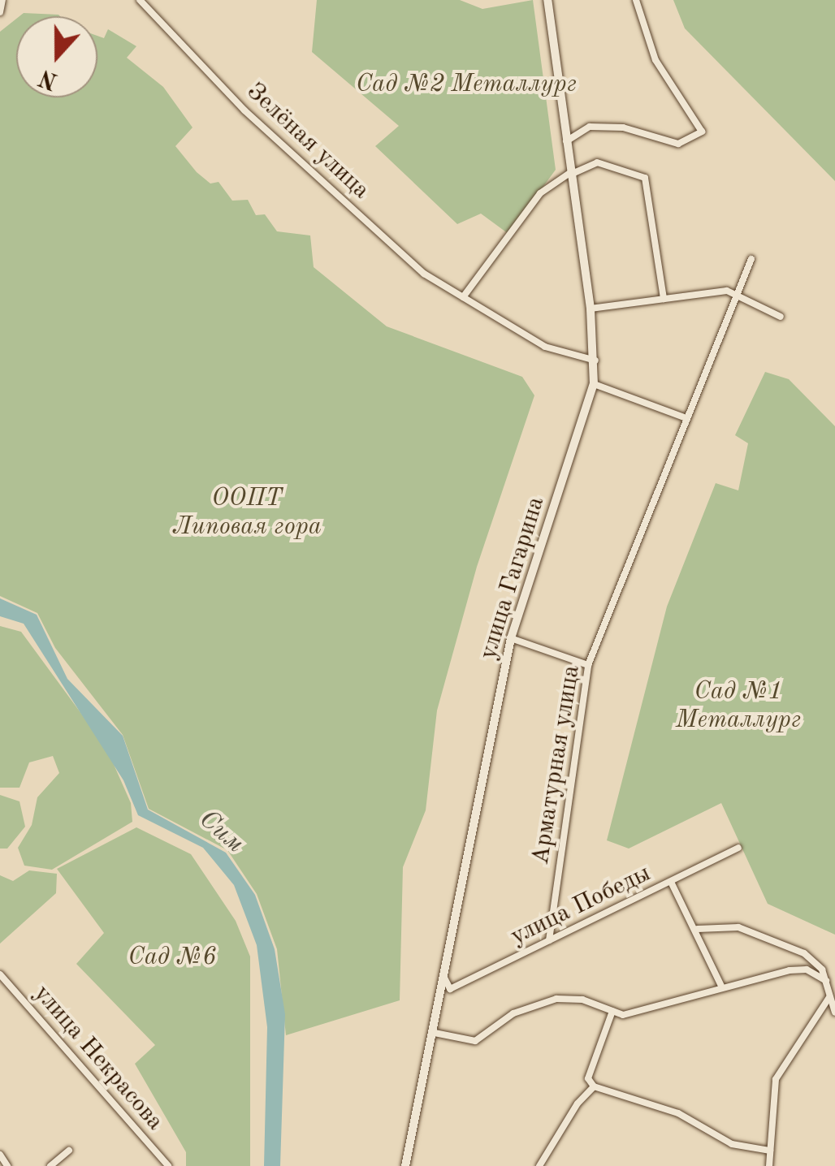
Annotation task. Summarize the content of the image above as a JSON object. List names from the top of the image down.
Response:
{
  "streets": {
    "street": [
      "Зелёная улица",
      "улица Гагарина",
      "Арматурная улица",
      "улица Победы",
      "улица Некрасова"
    ]
  },
  "crossings": [
    ["Зелёная улица", "улица Гагарина"],
    ["улица Гагарина", "улица Победы"],
    ["Арматурная улица", "улица Победы"]
  ],
  "water": ["Сим"],
  "parks": [
    "Сад №2 Металлург",
    "ООПТ Липовая гора",
    "Сад №1 Металлург",
    "Сад №6"
  ],
  "north": "bottom"
}
